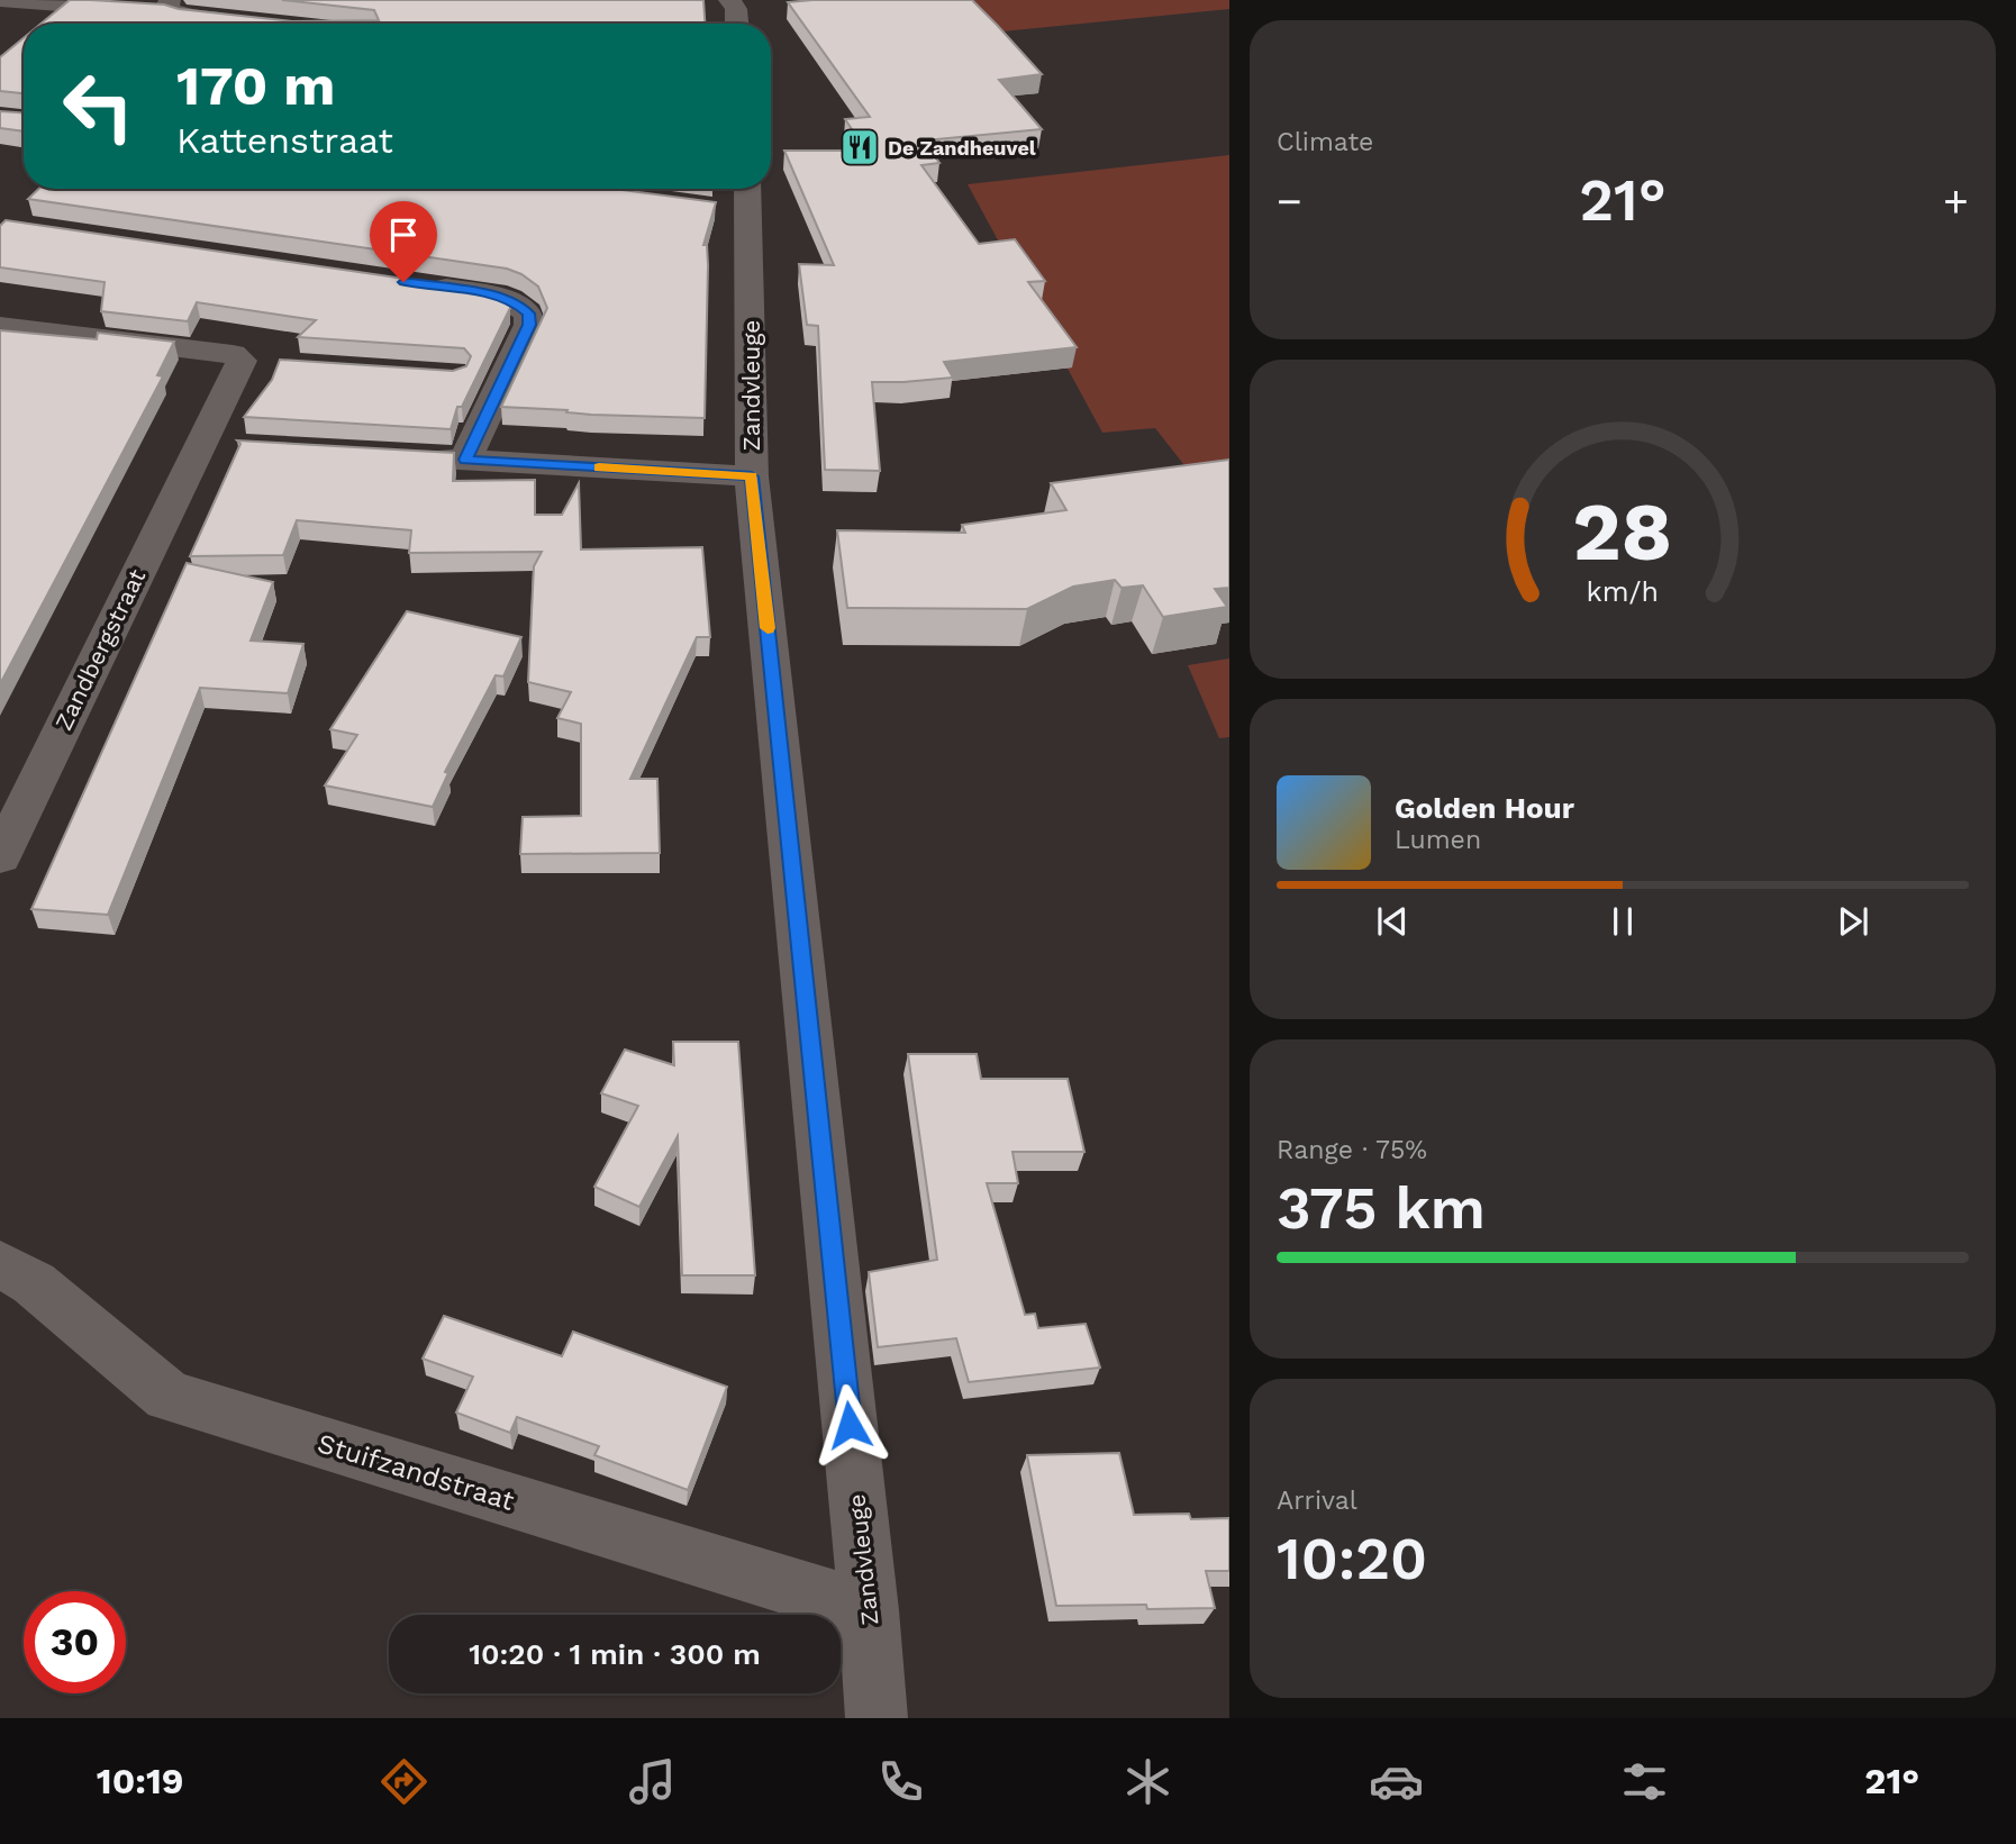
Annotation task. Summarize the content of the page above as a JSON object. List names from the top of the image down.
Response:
{
  "streets": {
    "street": ["Zandvleuge", "Zandbergstraat", "Stuifzandstraat"]
  },
  "crossings": [
    ["Zandvleuge", "Stuifzandstraat"]
  ],
  "places": {
    "restaurant": ["De Zandheuvel"]
  },
  "page": {
    "tile": [
      "Climate",
      ["Range · 75%", "375 km"],
      ["Arrival", "10:20"]
    ],
    "turn": ["170 m", "Kattenstraat"],
    "heat": ["−", "21°", "+"],
    "song": ["Golden Hour", "Lumen"],
    "limit": "30",
    "trip": "10:20 · 1 min · 300 m",
    "tabs": ["10:19", "21°"],
    "gauge": ["28", "km/h"]
  }
}
